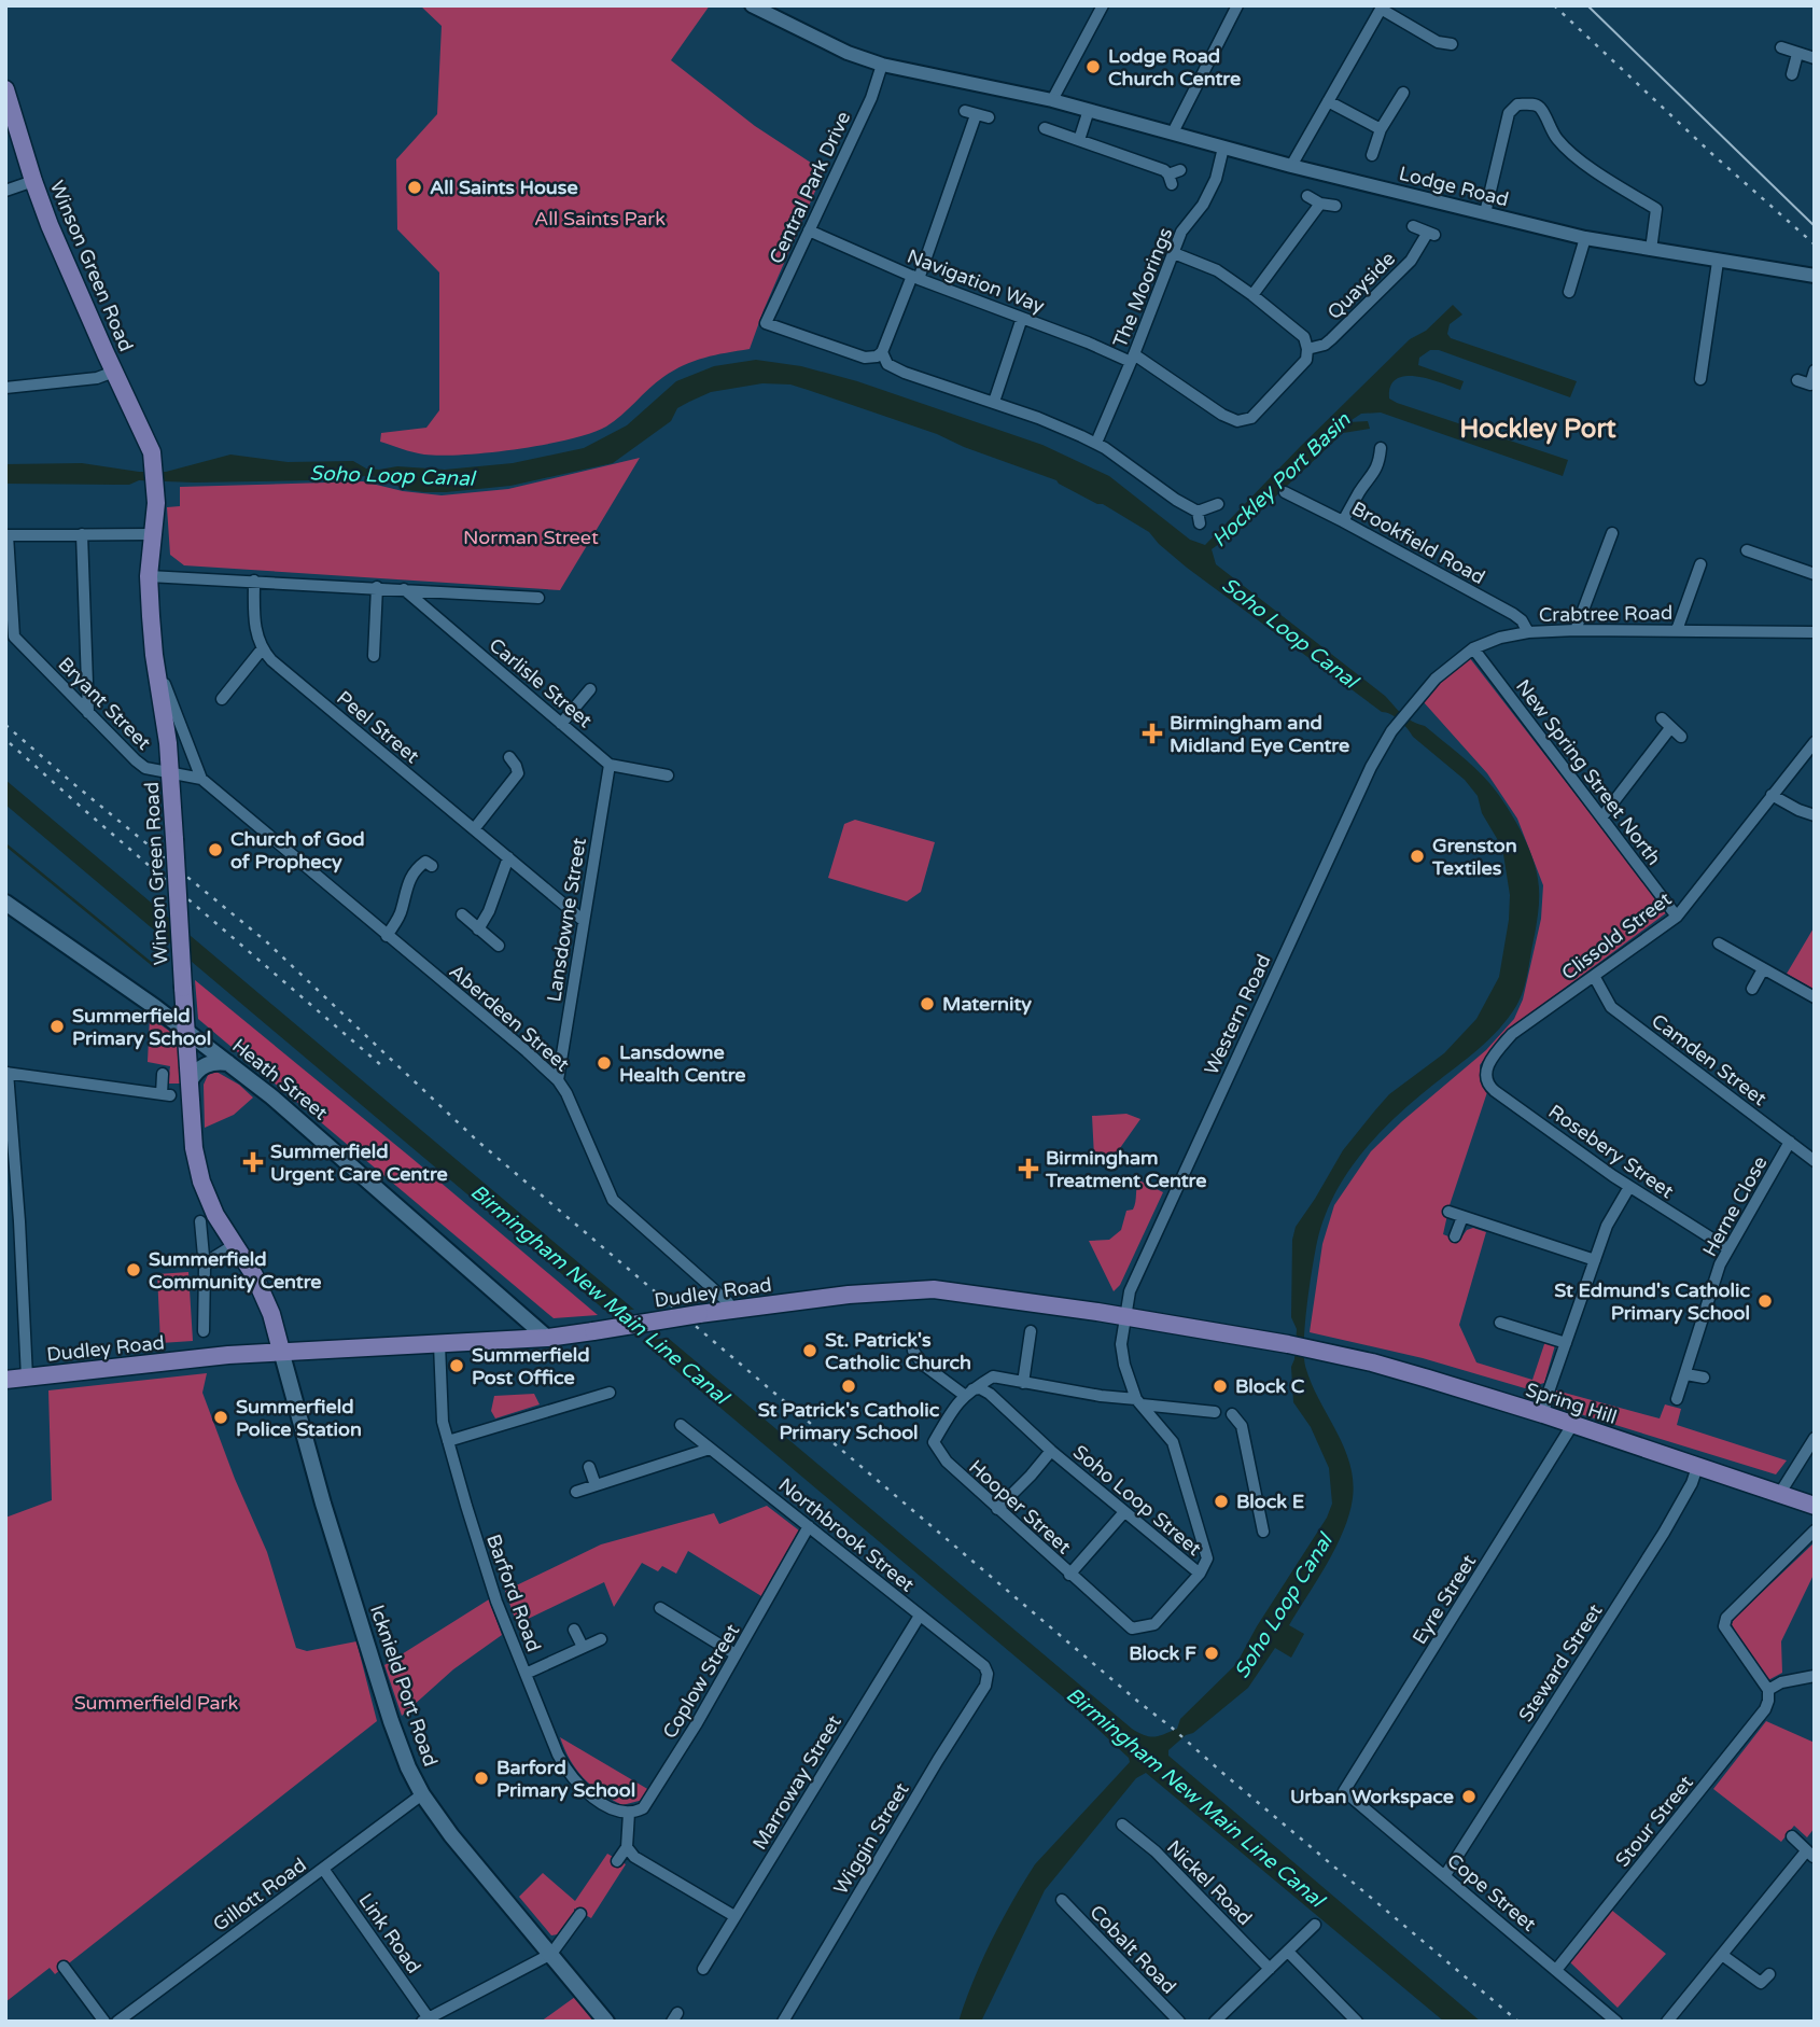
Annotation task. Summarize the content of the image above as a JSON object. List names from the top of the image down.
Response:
{
  "streets": {
    "main road": [
      "Winson Green Road",
      "Heath Street",
      "Dudley Road",
      "Spring Hill",
      "Icknield Port Road"
    ],
    "street": [
      "Lodge Road",
      "Central Park Drive",
      "Navigation Way",
      "Quayside",
      "The Moorings",
      "Brookfield Road",
      "Crabtree Road",
      "Carlisle Street",
      "Bryant Street",
      "Peel Street",
      "New Spring Street North",
      "Lansdowne Street",
      "Clissold Street",
      "Western Road",
      "Aberdeen Street",
      "Camden Street",
      "Rosebery Street",
      "Herne Close",
      "Soho Loop Street",
      "Hooper Street",
      "Northbrook Street",
      "Barford Road",
      "Eyre Street",
      "Steward Street",
      "Coplow Street",
      "Marroway Street",
      "Stour Street",
      "Wiggin Street",
      "Nickel Road",
      "Cope Street",
      "Gillott Road",
      "Link Road",
      "Cobalt Road"
    ]
  },
  "crossings": [
    ["Lodge Road", "Central Park Drive"],
    ["Lodge Road", "The Moorings"],
    ["Central Park Drive", "Navigation Way"],
    ["Winson Green Road", "Bryant Street"],
    ["Winson Green Road", "Aberdeen Street"],
    ["Winson Green Road", "Heath Street"],
    ["Winson Green Road", "Dudley Road"],
    ["Winson Green Road", "Icknield Port Road"],
    ["Navigation Way", "Quayside"],
    ["Navigation Way", "The Moorings"],
    ["Brookfield Road", "Crabtree Road"],
    ["Crabtree Road", "New Spring Street North"],
    ["Crabtree Road", "Western Road"],
    ["Carlisle Street", "Lansdowne Street"],
    ["Bryant Street", "Aberdeen Street"],
    ["Peel Street", "Lansdowne Street"],
    ["New Spring Street North", "Clissold Street"],
    ["Lansdowne Street", "Aberdeen Street"],
    ["Clissold Street", "Camden Street"],
    ["Clissold Street", "Rosebery Street"],
    ["Western Road", "Dudley Road"],
    ["Western Road", "Soho Loop Street"],
    ["Aberdeen Street", "Dudley Road"],
    ["Camden Street", "Herne Close"],
    ["Heath Street", "Dudley Road"],
    ["Rosebery Street", "Herne Close"],
    ["Dudley Road", "Spring Hill"],
    ["Dudley Road", "Barford Road"],
    ["Dudley Road", "Icknield Port Road"],
    ["Spring Hill", "Eyre Street"],
    ["Spring Hill", "Steward Street"],
    ["Soho Loop Street", "Hooper Street"],
    ["Northbrook Street", "Coplow Street"],
    ["Northbrook Street", "Marroway Street"],
    ["Northbrook Street", "Wiggin Street"],
    ["Barford Road", "Coplow Street"],
    ["Eyre Street", "Cope Street"],
    ["Steward Street", "Cope Street"],
    ["Icknield Port Road", "Gillott Road"],
    ["Stour Street", "Cope Street"],
    ["Gillott Road", "Link Road"]
  ],
  "districts": ["Hockley Port"],
  "water": ["Soho Loop Canal", "Hockley Port Basin", "Birmingham New Main Line Canal"],
  "parks": ["All Saints Park", "Norman Street", "Summerfield Park"],
  "places": {
    "other": [
      "Lodge Road Church Centre",
      "All Saints House",
      "Church of God of Prophecy",
      "Grenston Textiles",
      "Maternity",
      "Summerfield Primary School",
      "Lansdowne Health Centre",
      "Summerfield Community Centre",
      "St Edmund's Catholic Primary School",
      "St. Patrick's Catholic Church",
      "Summerfield Post Office",
      "St Patrick's Catholic Primary School",
      "Block C",
      "Summerfield Police Station",
      "Block E",
      "Block F",
      "Barford Primary School",
      "Urban Workspace"
    ],
    "health": ["Birmingham and Midland Eye Centre", "Summerfield Urgent Care Centre", "Birmingham Treatment Centre"]
  }
}
